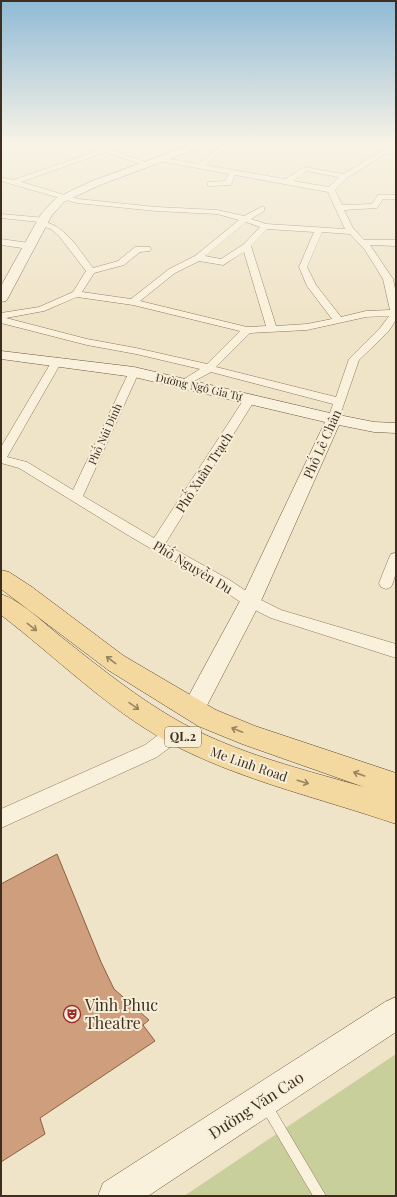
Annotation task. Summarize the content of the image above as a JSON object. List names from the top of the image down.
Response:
{
  "streets": {
    "main road": ["QL.2", "Me Linh Road"],
    "street": [
      "Đường Ngô Gia Tự",
      "Phố Núi Đinh",
      "Phố Lê Chân",
      "Phố Xuân Trạch",
      "Phố Nguyễn Du",
      "Đường Văn Cao"
    ]
  },
  "crossings": [
    ["Đường Ngô Gia Tự", "Phố Núi Đinh"],
    ["Đường Ngô Gia Tự", "Phố Lê Chân"],
    ["Đường Ngô Gia Tự", "Phố Xuân Trạch"],
    ["Phố Núi Đinh", "Phố Nguyễn Du"],
    ["Phố Lê Chân", "Phố Nguyễn Du"],
    ["Phố Lê Chân", "Me Linh Road"],
    ["Phố Xuân Trạch", "Phố Nguyễn Du"]
  ],
  "places": {
    "theatre": ["Vinh Phuc Theatre"]
  }
}
